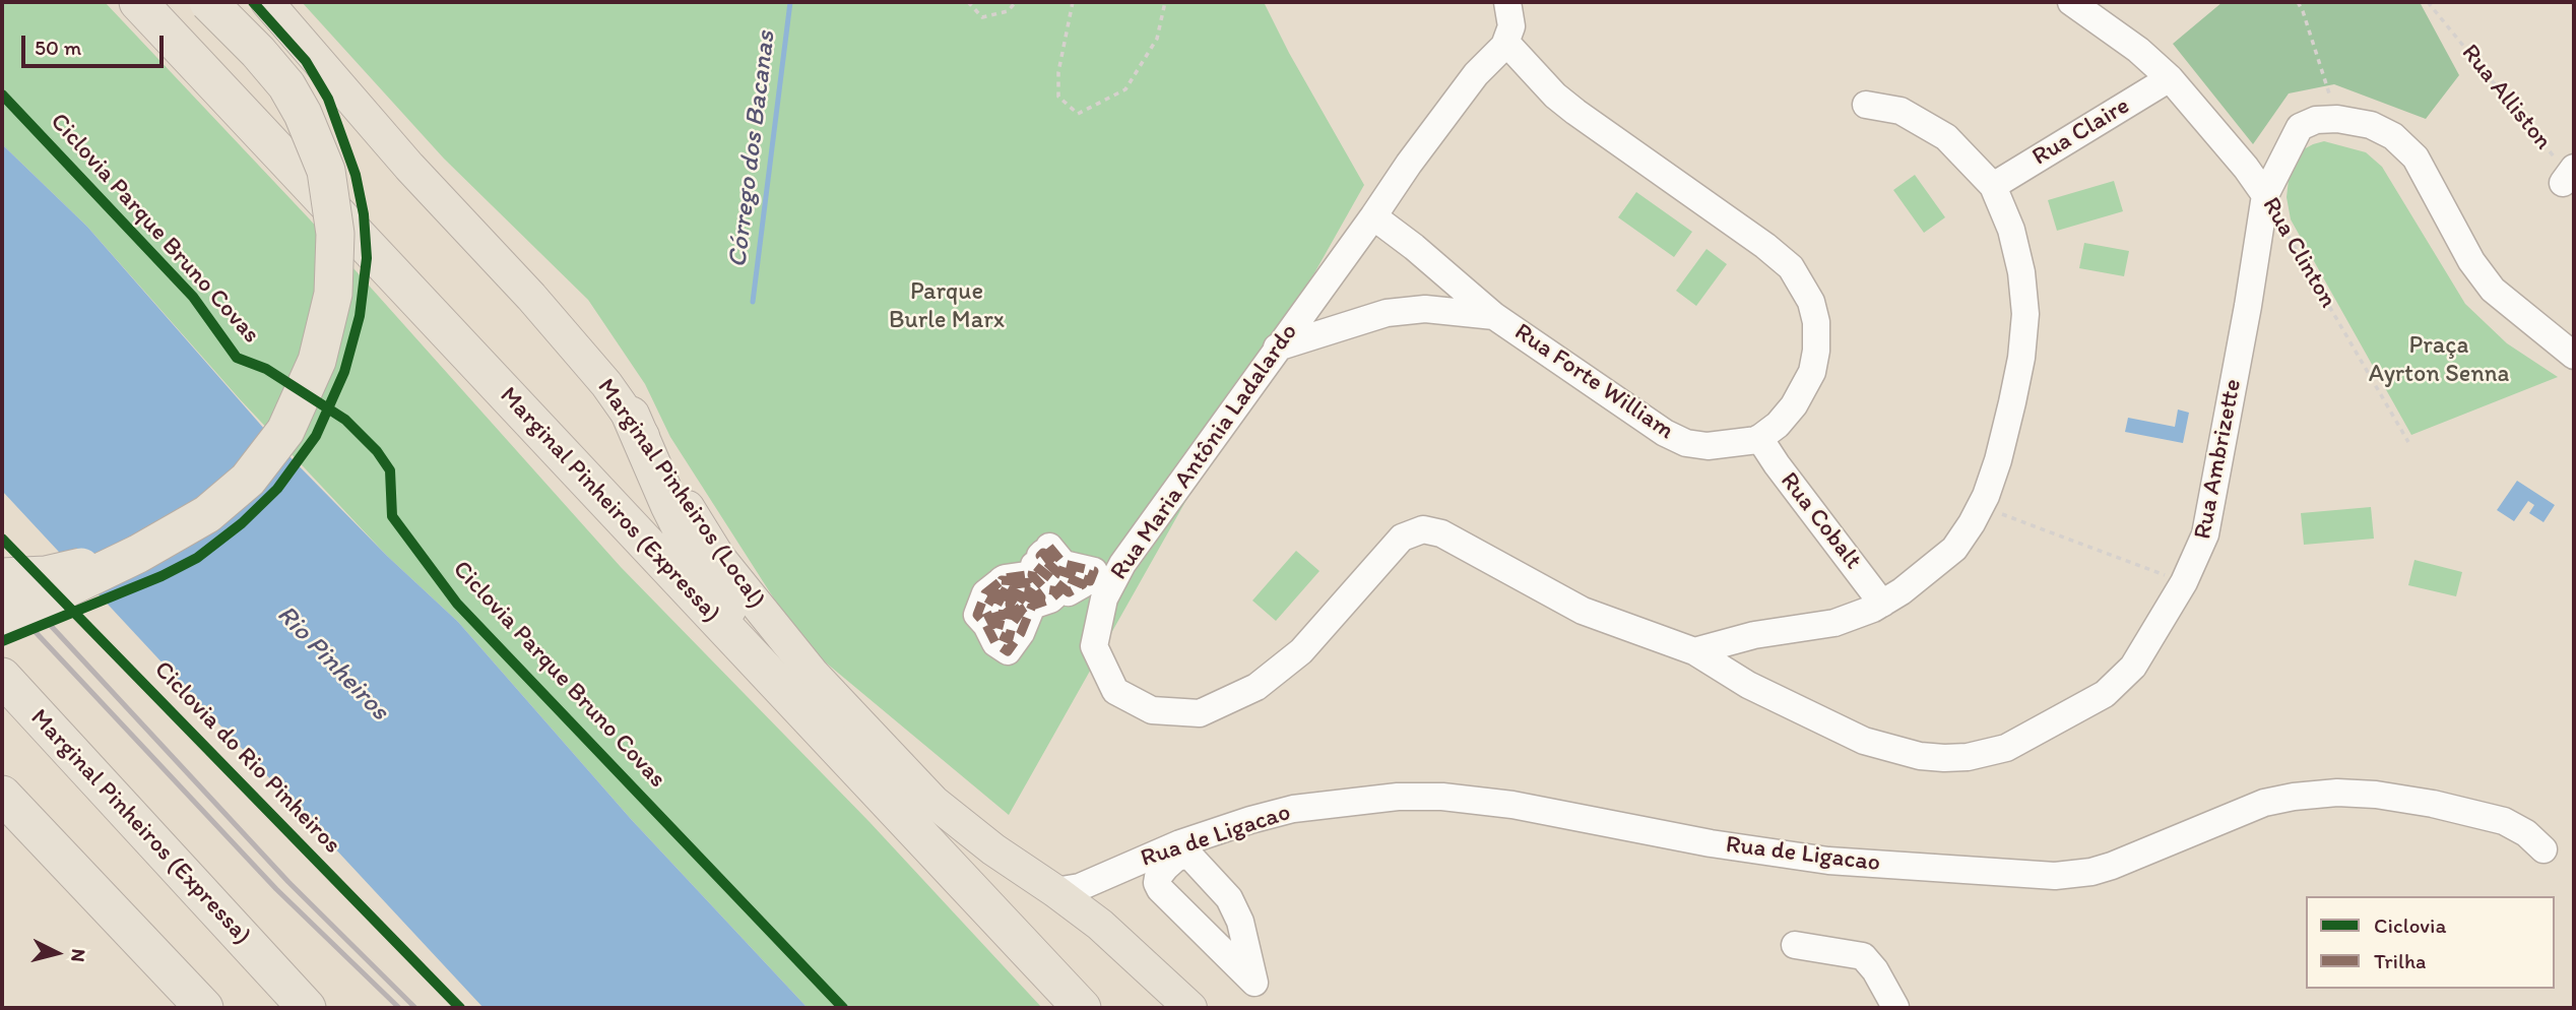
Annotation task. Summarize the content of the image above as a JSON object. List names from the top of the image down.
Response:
{
  "streets": {
    "highway": ["Marginal Pinheiros (Expressa)"],
    "main road": ["Marginal Pinheiros (Local)"],
    "street": [
      "Rua Claire",
      "Rua Clinton",
      "Rua Forte William",
      "Rua Maria Antônia Ladalardo",
      "Rua Ambrizette",
      "Rua Cobalt",
      "Rua de Ligacao"
    ],
    "path": ["Rua Alliston"],
    "cycle path": ["Ciclovia Parque Bruno Covas", "Ciclovia do Rio Pinheiros"]
  },
  "crossings": [
    ["Rua Claire", "Rua Clinton"],
    ["Rua Clinton", "Rua Ambrizette"],
    ["Rua Forte William", "Rua Maria Antônia Ladalardo"],
    ["Rua Forte William", "Rua Cobalt"],
    ["Rua Maria Antônia Ladalardo", "Rua Ambrizette"],
    ["Marginal Pinheiros (Local)", "Rua de Ligacao"]
  ],
  "water": ["Córrego dos Bacanas", "Rio Pinheiros"],
  "parks": ["Parque Burle Marx", "Praça Ayrton Senna"],
  "legend": ["Ciclovia", "Trilha"],
  "scale_bar": "50 m",
  "north": "right"
}
